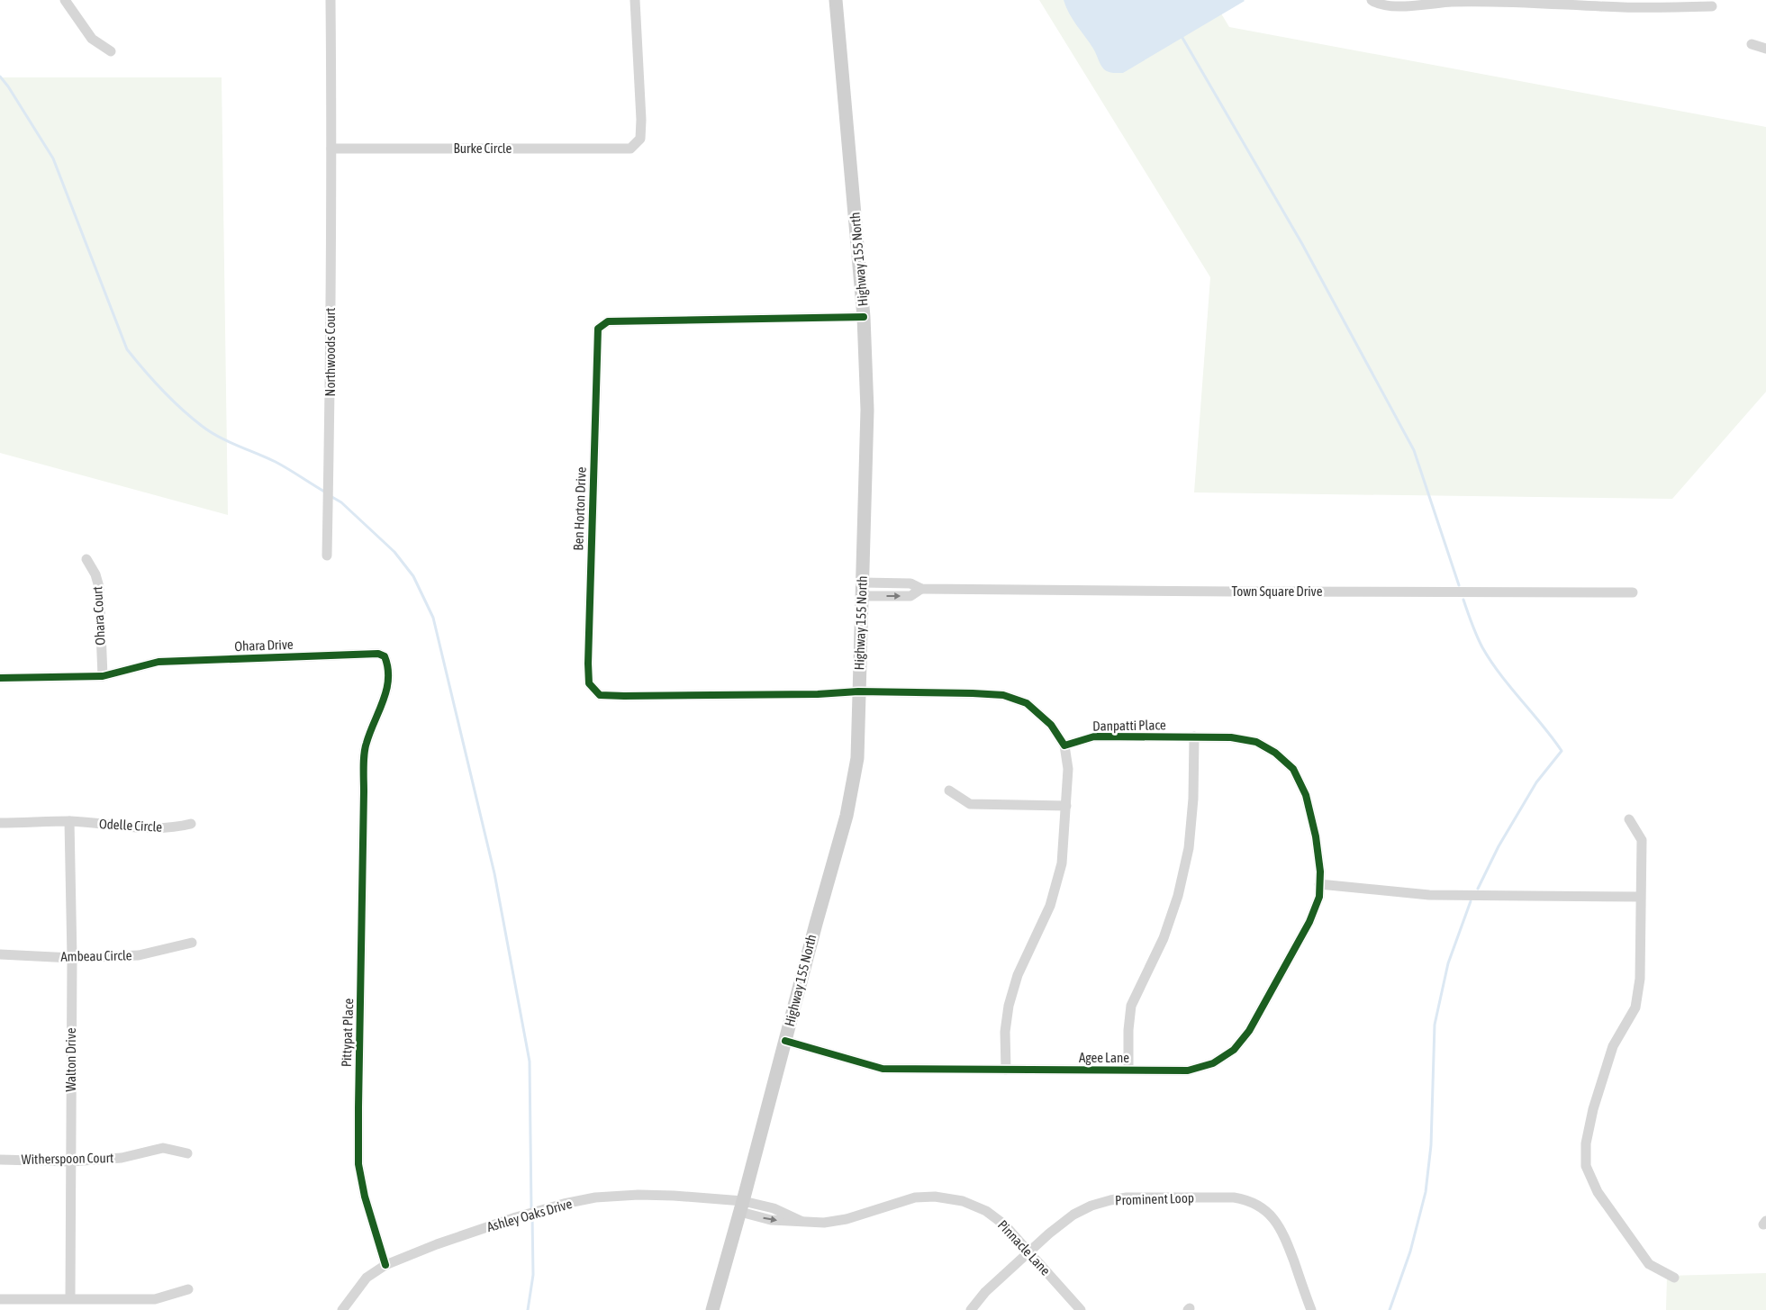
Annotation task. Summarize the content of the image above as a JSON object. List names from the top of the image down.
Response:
{
  "streets": {
    "main road": ["Highway 155 North"],
    "street": [
      "Burke Circle",
      "Northwoods Court",
      "Ben Horton Drive",
      "Town Square Drive",
      "Ohara Court",
      "Ohara Drive",
      "Danpatti Place",
      "Odelle Circle",
      "Ambeau Circle",
      "Pittypat Place",
      "Agee Lane",
      "Walton Drive",
      "Witherspoon Court",
      "Prominent Loop",
      "Ashley Oaks Drive",
      "Pinnacle Lane"
    ]
  },
  "crossings": [
    ["Burke Circle", "Northwoods Court"],
    ["Highway 155 North", "Ben Horton Drive"],
    ["Highway 155 North", "Town Square Drive"],
    ["Highway 155 North", "Agee Lane"],
    ["Highway 155 North", "Ashley Oaks Drive"],
    ["Highway 155 North", "Pinnacle Lane"],
    ["Ohara Court", "Ohara Drive"],
    ["Ohara Drive", "Pittypat Place"],
    ["Danpatti Place", "Agee Lane"],
    ["Odelle Circle", "Walton Drive"],
    ["Ambeau Circle", "Walton Drive"],
    ["Pittypat Place", "Ashley Oaks Drive"],
    ["Walton Drive", "Witherspoon Court"],
    ["Prominent Loop", "Pinnacle Lane"],
    ["Ashley Oaks Drive", "Pinnacle Lane"]
  ]
}
